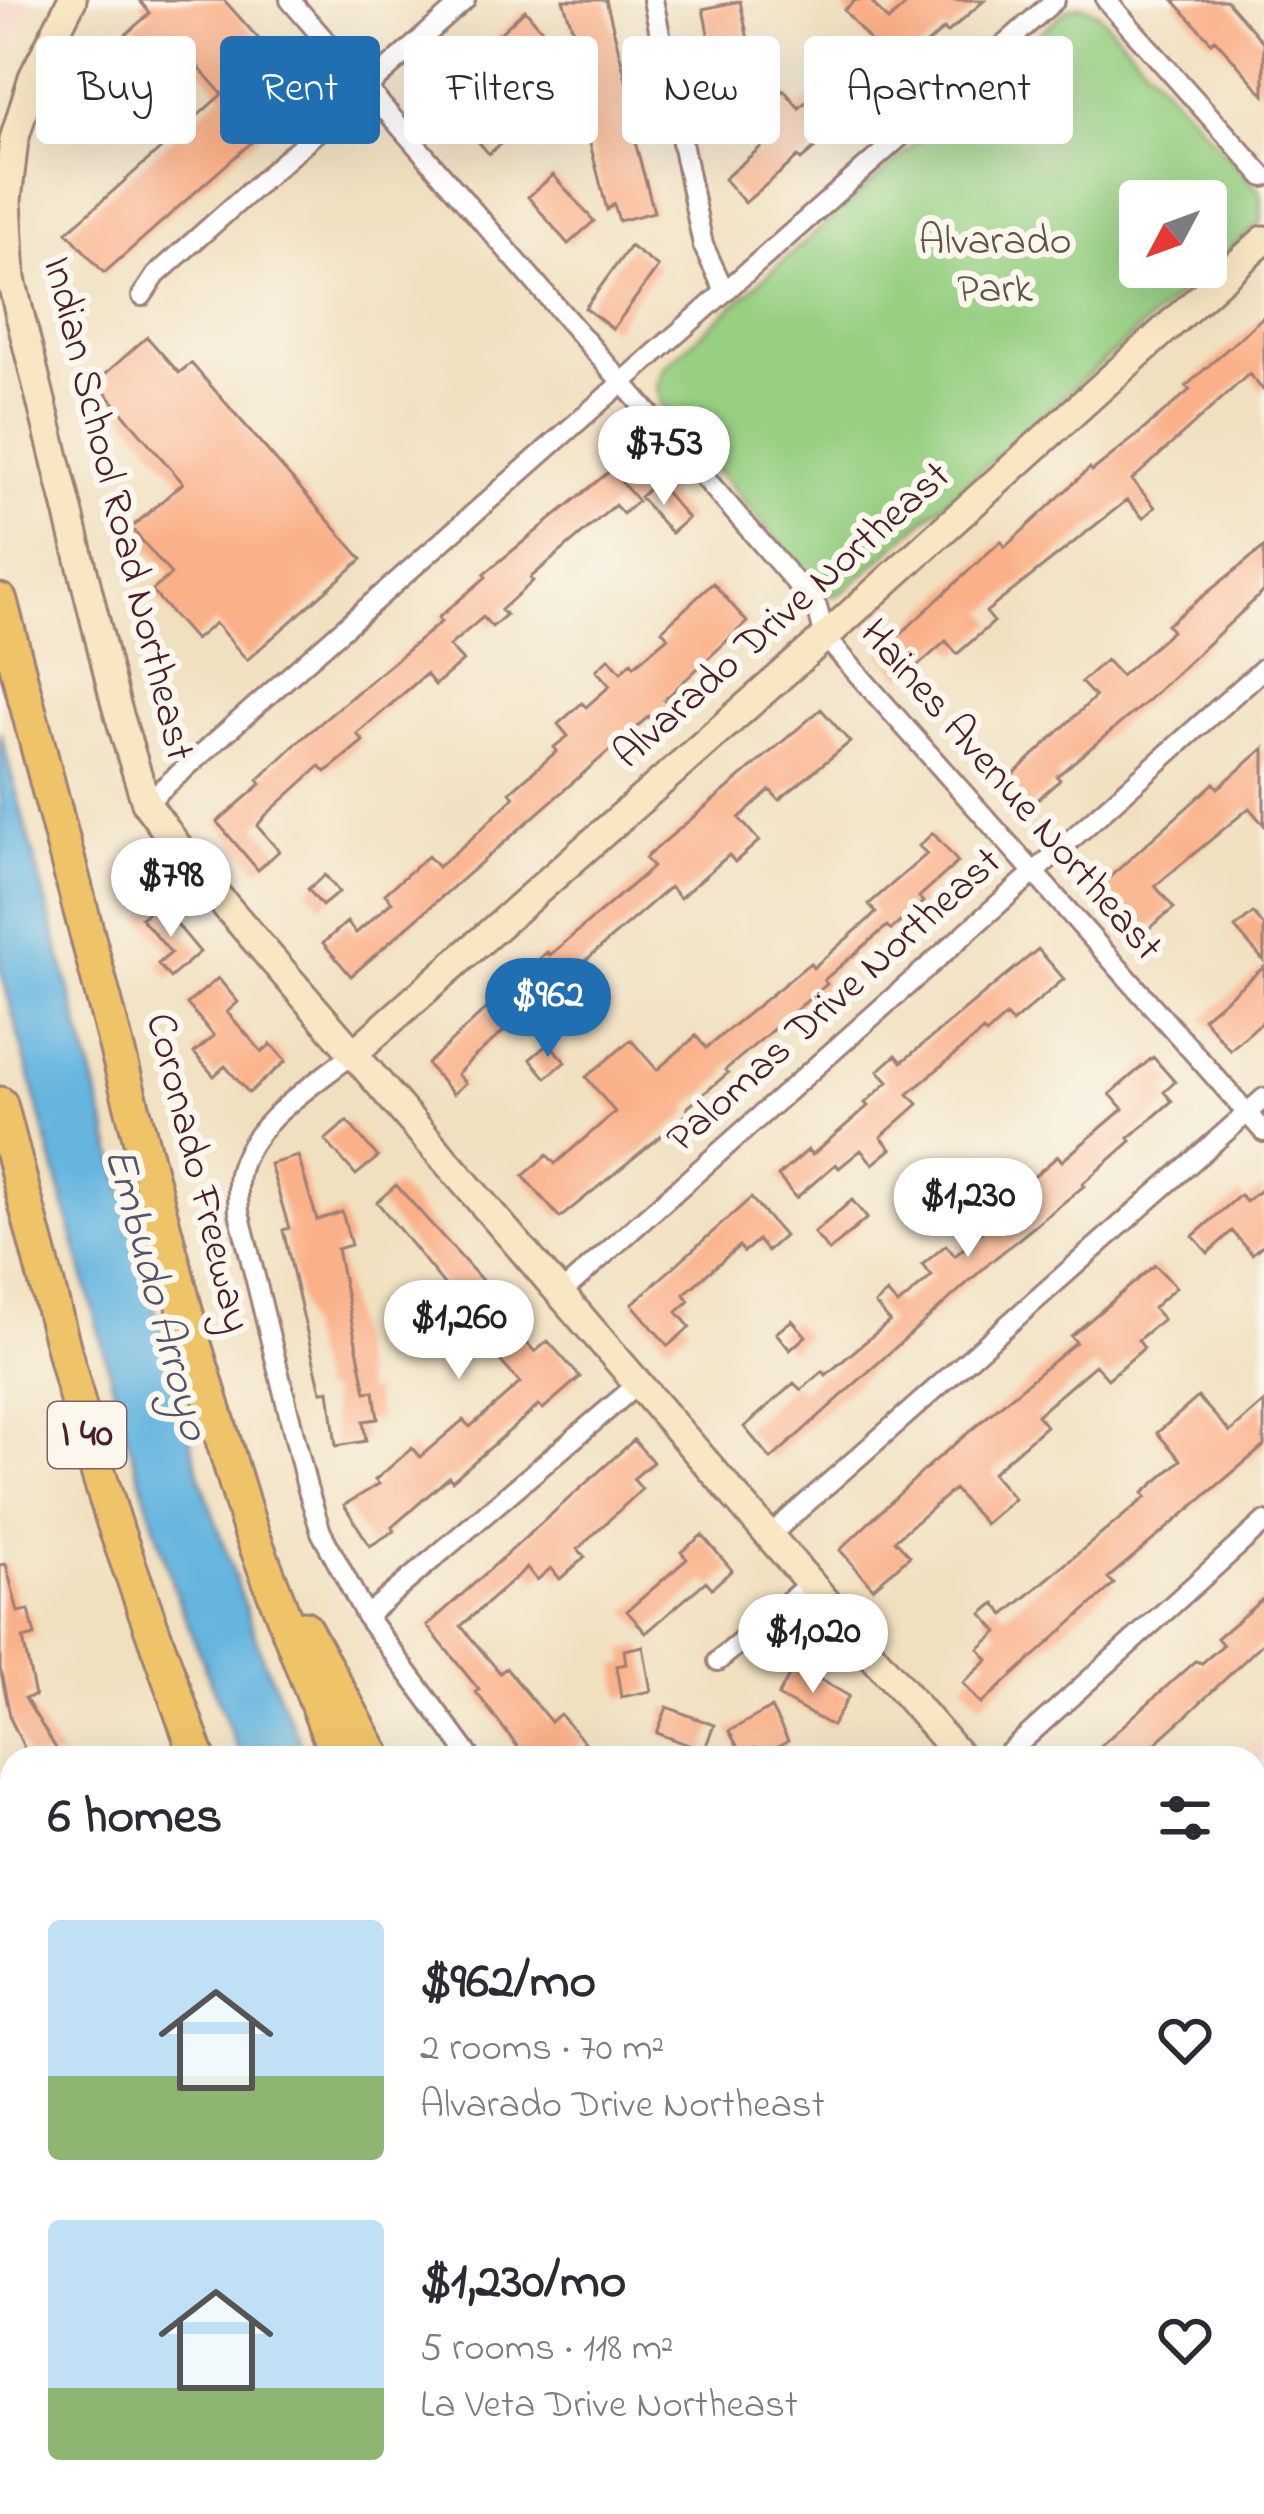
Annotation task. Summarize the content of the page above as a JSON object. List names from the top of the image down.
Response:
{
  "streets": {
    "highway": ["Coronado Freeway", "I 40"],
    "street": [
      "Indian School Road Northeast",
      "Alvarado Drive Northeast",
      "Haines Avenue Northeast",
      "Palomas Drive Northeast"
    ]
  },
  "crossings": [
    ["Indian School Road Northeast", "Alvarado Drive Northeast"],
    ["Indian School Road Northeast", "Palomas Drive Northeast"],
    ["Alvarado Drive Northeast", "Haines Avenue Northeast"],
    ["Haines Avenue Northeast", "Palomas Drive Northeast"]
  ],
  "water": ["Embudo Arroyo"],
  "parks": ["Alvarado Park"],
  "north": "bottom left",
  "page": {
    "chip": [
      "Buy",
      "Rent",
      "Filters",
      "New",
      "Apartment"
    ],
    "price": [
      "$753",
      "$798",
      "$962",
      "$1,230",
      "$1,260",
      "$1,020"
    ],
    "heading": "6 homes",
    "list": [
      {
        "name": "$962/mo",
        "note": "2 rooms · 70 m² · Alvarado Drive Northeast"
      },
      {
        "name": "$1,230/mo",
        "note": "5 rooms · 118 m² · La Veta Drive Northeast"
      }
    ]
  }
}
